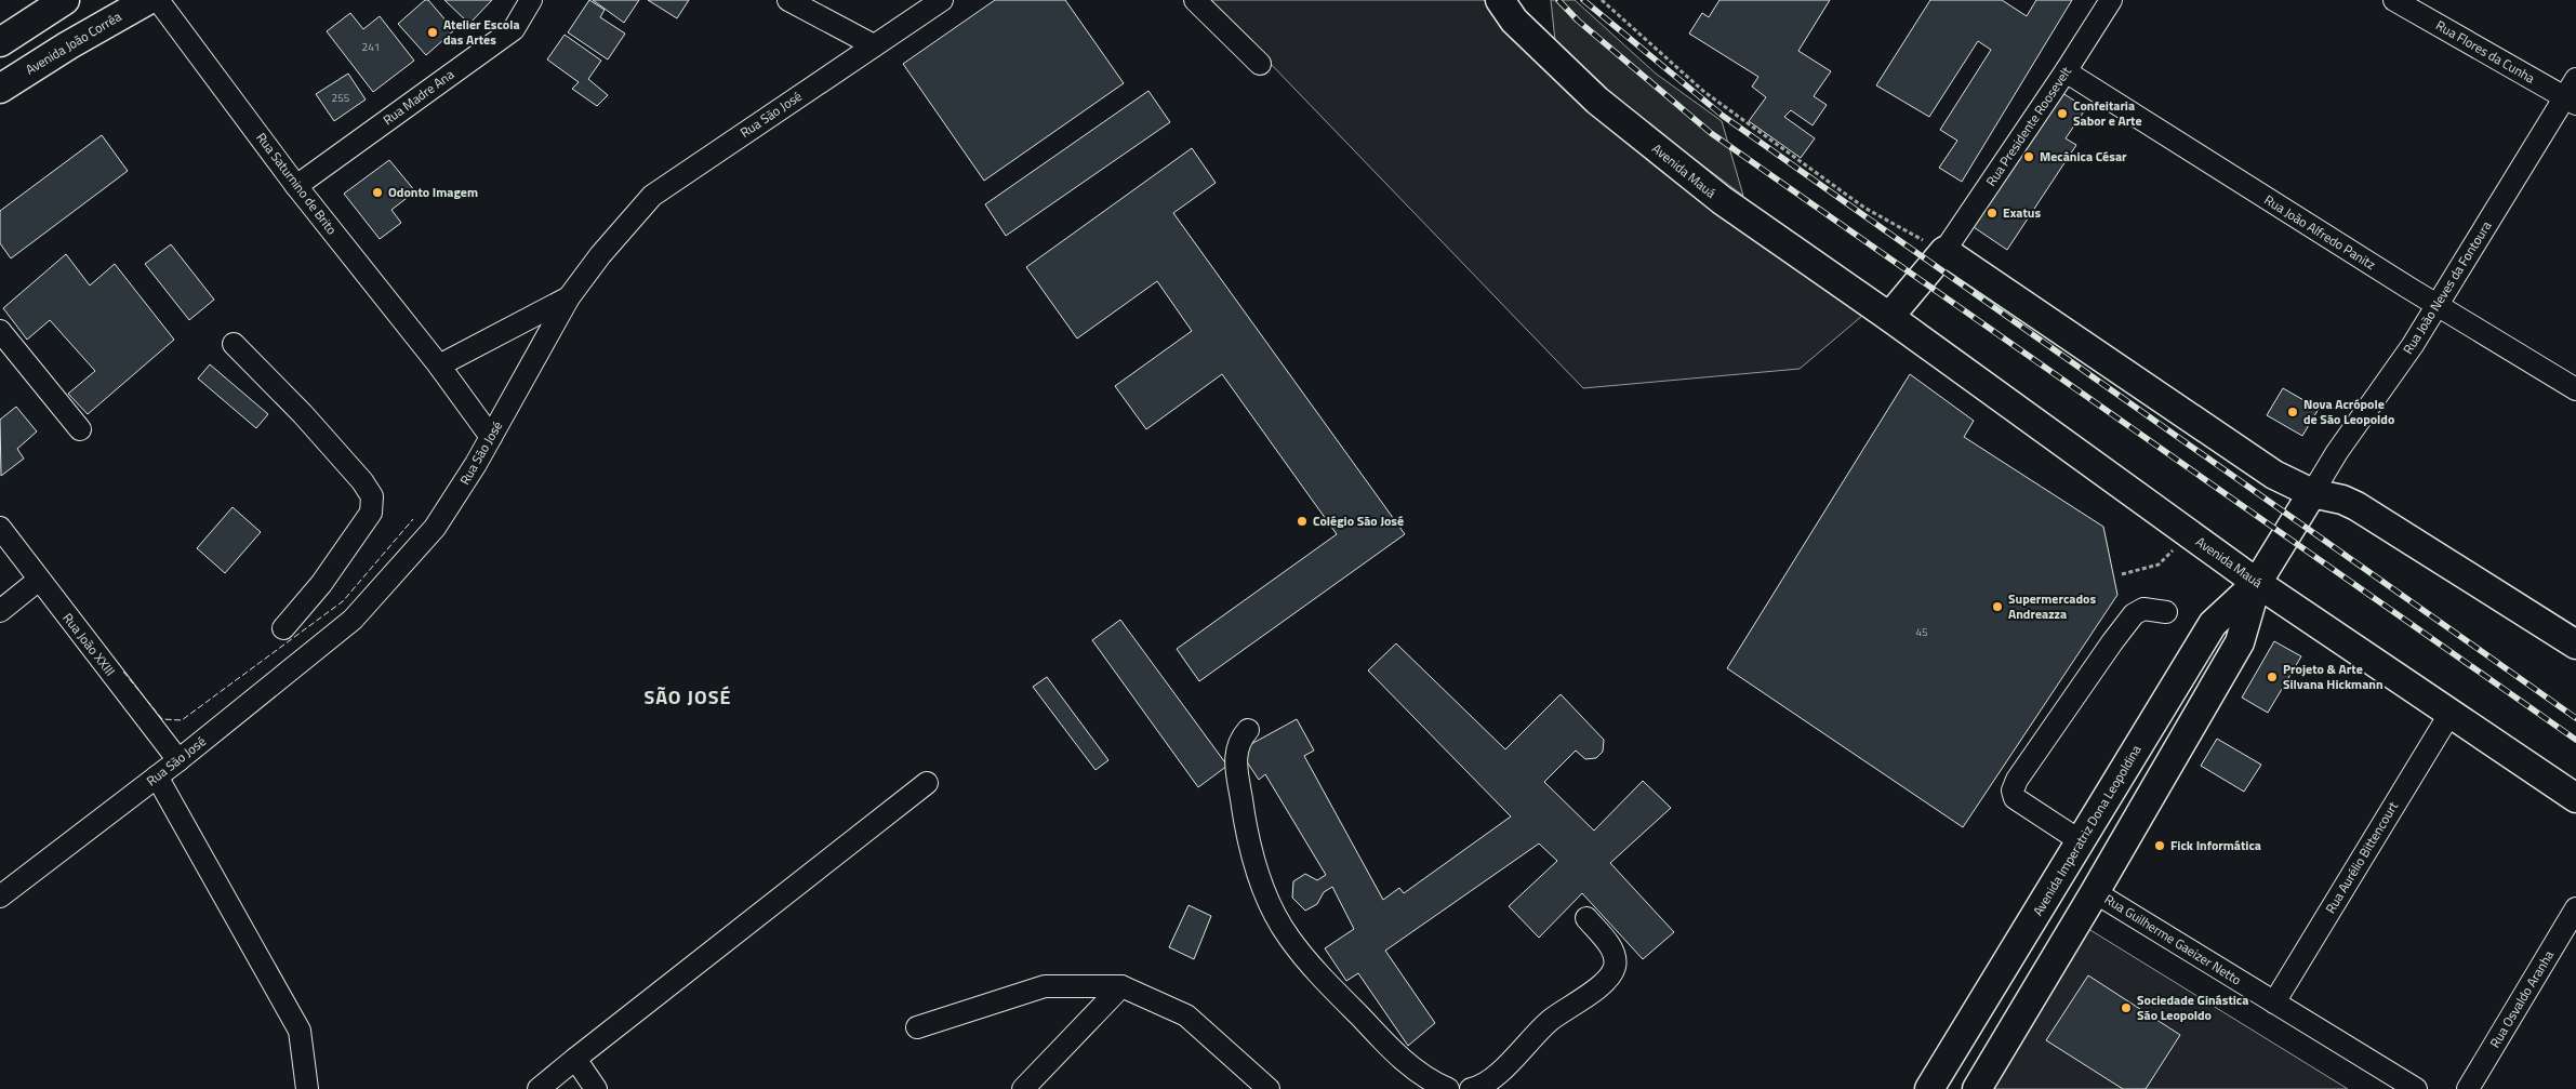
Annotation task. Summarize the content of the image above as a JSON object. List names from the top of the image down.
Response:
{
  "streets": {
    "main road": ["Avenida João Corrêa", "Avenida Mauá", "Avenida Imperatriz Dona Leopoldina"],
    "street": [
      "Rua Flores da Cunha",
      "Rua Madre Ana",
      "Rua São José",
      "Rua Presidente Roosevelt",
      "Rua Saturnino de Brito",
      "Rua João Alfredo Panitz",
      "Rua João Neves da Fontoura",
      "Rua João XXIII",
      "Rua Aurélio Bittencourt",
      "Rua Guilherme Gaeizer Netto",
      "Rua Osvaldo Aranha"
    ]
  },
  "crossings": [
    ["Rua Flores da Cunha", "Rua João Neves da Fontoura"],
    ["Rua Madre Ana", "Rua Saturnino de Brito"],
    ["Rua São José", "Rua Saturnino de Brito"],
    ["Rua São José", "Rua João XXIII"],
    ["Rua Presidente Roosevelt", "Rua João Alfredo Panitz"],
    ["Avenida Mauá", "Avenida Imperatriz Dona Leopoldina"],
    ["Avenida Mauá", "Rua Aurélio Bittencourt"],
    ["Rua João Alfredo Panitz", "Rua João Neves da Fontoura"],
    ["Rua João Neves da Fontoura", "Avenida Imperatriz Dona Leopoldina"],
    ["Avenida Imperatriz Dona Leopoldina", "Rua Guilherme Gaeizer Netto"],
    ["Rua Aurélio Bittencourt", "Rua Guilherme Gaeizer Netto"]
  ],
  "districts": ["SÃO JOSÉ"],
  "places": [
    "Atelier Escola das Artes",
    "Confeitaria Sabor e Arte",
    "Mecânica César",
    "Odonto Imagem",
    "Exatus",
    "Nova Acrópole de São Leopoldo",
    "Colégio São José",
    "Supermercados Andreazza",
    "Projeto & Arte Silvana Hickmann",
    "Fick Informática",
    "Sociedade Ginástica São Leopoldo"
  ],
  "house_numbers": ["241", "255", "45"]
}
